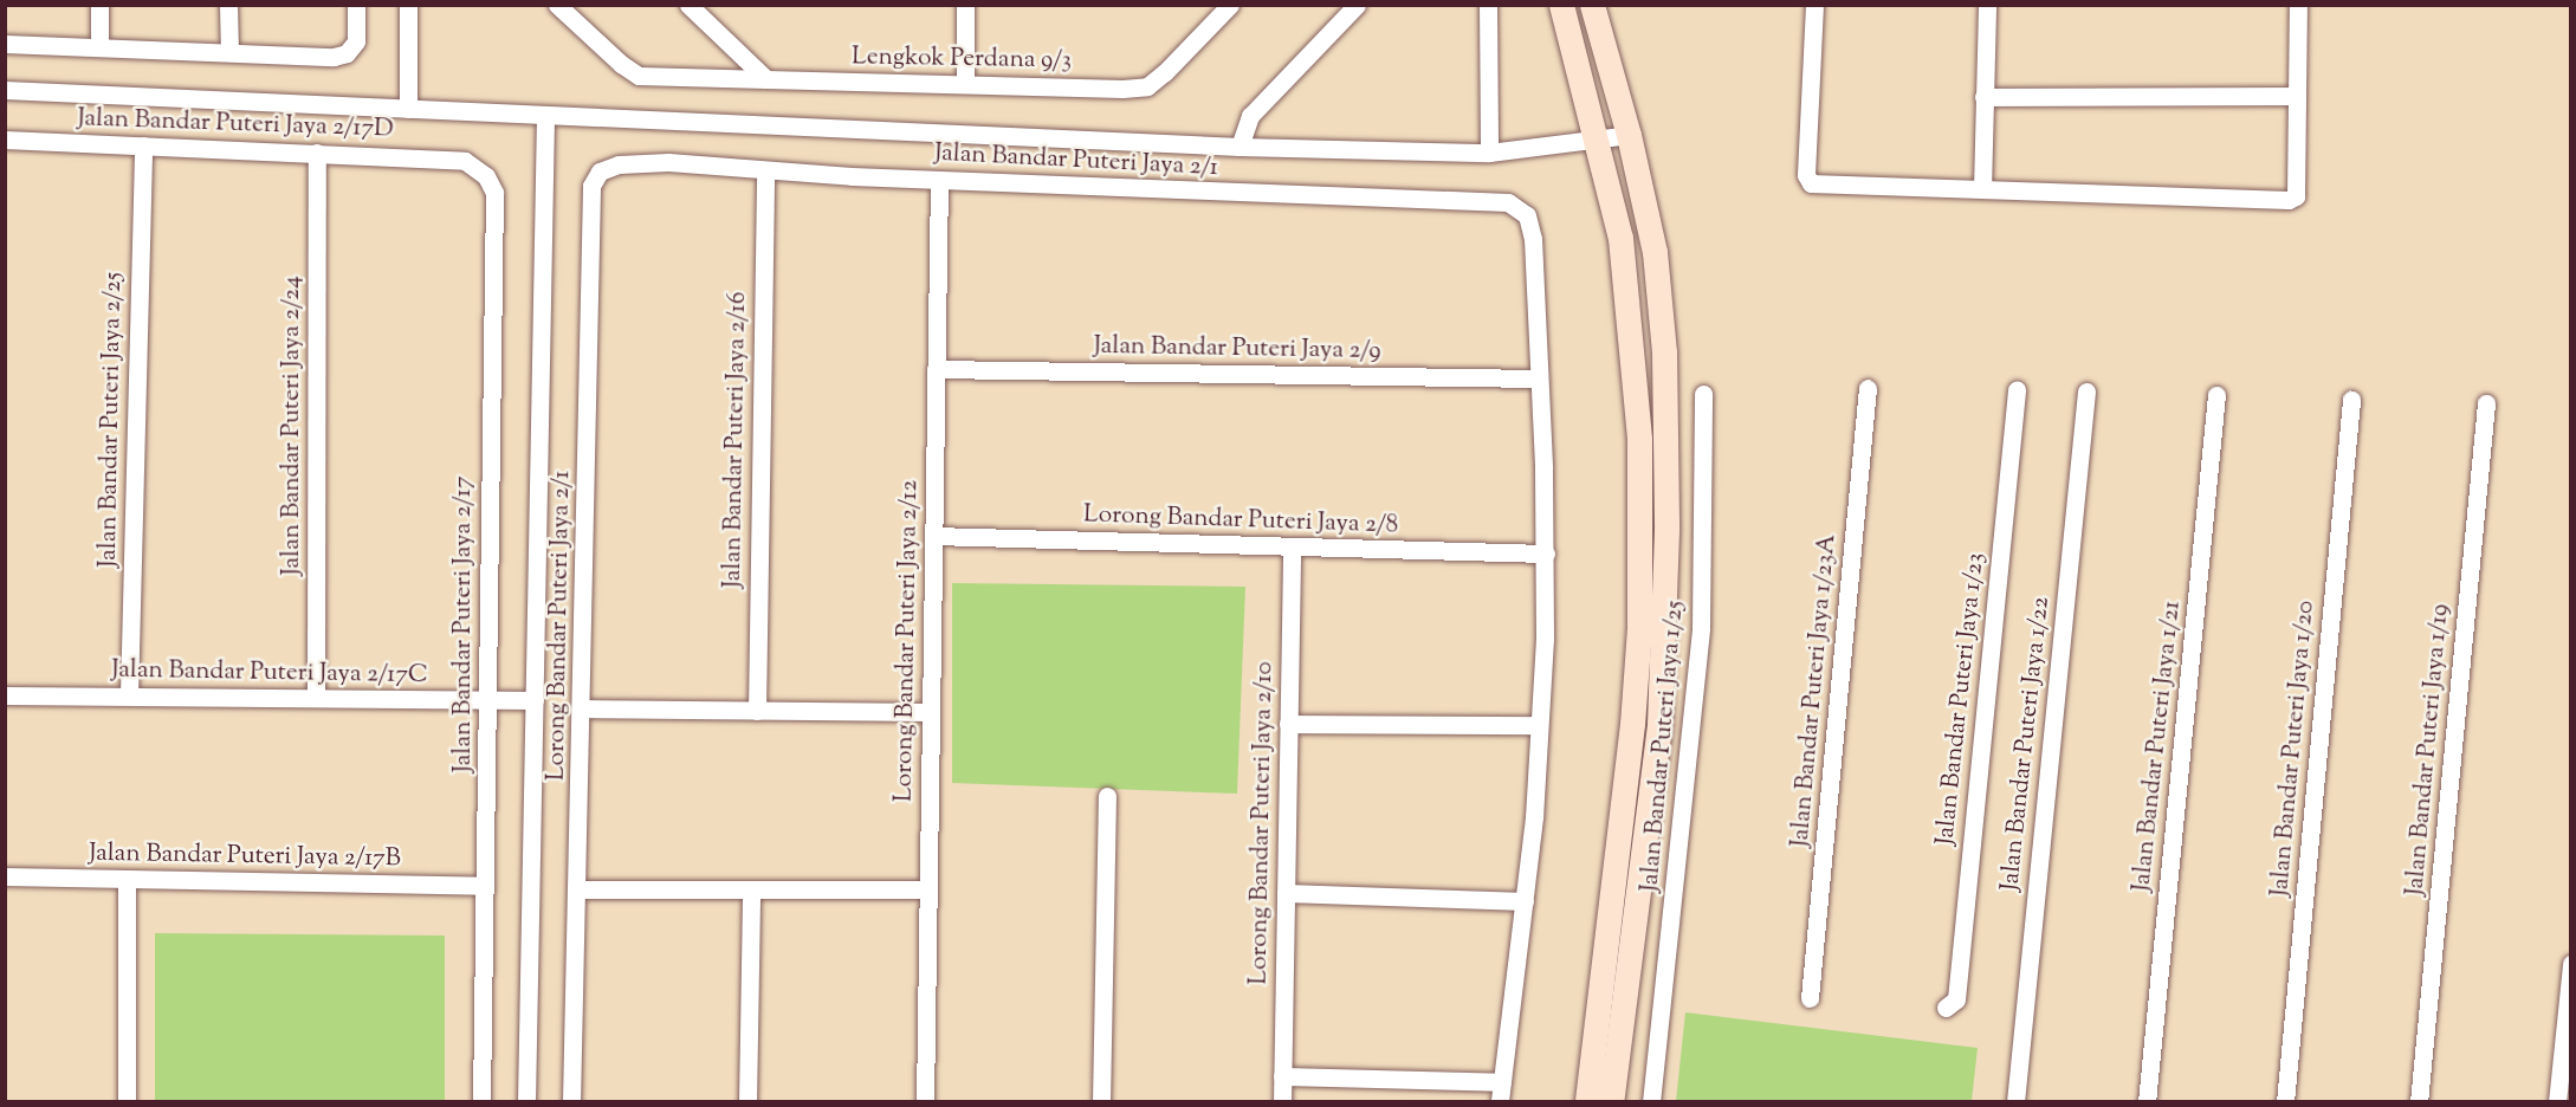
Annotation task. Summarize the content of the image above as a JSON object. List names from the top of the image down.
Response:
{
  "streets": {
    "street": [
      "Lengkok Perdana 9/3",
      "Jalan Bandar Puteri Jaya 2/17D",
      "Jalan Bandar Puteri Jaya 2/1",
      "Jalan Bandar Puteri Jaya 2/9",
      "Jalan Bandar Puteri Jaya 2/25",
      "Jalan Bandar Puteri Jaya 2/24",
      "Jalan Bandar Puteri Jaya 2/16",
      "Lorong Bandar Puteri Jaya 2/8",
      "Jalan Bandar Puteri Jaya 2/17",
      "Lorong Bandar Puteri Jaya 2/1",
      "Lorong Bandar Puteri Jaya 2/12",
      "Jalan Bandar Puteri Jaya 2/17C",
      "Jalan Bandar Puteri Jaya 1/23A",
      "Jalan Bandar Puteri Jaya 1/23",
      "Jalan Bandar Puteri Jaya 1/22",
      "Jalan Bandar Puteri Jaya 1/25",
      "Jalan Bandar Puteri Jaya 1/21",
      "Jalan Bandar Puteri Jaya 1/20",
      "Jalan Bandar Puteri Jaya 1/19",
      "Lorong Bandar Puteri Jaya 2/10",
      "Jalan Bandar Puteri Jaya 2/17B"
    ]
  },
  "crossings": [
    ["Jalan Bandar Puteri Jaya 2/17D", "Jalan Bandar Puteri Jaya 2/25"],
    ["Jalan Bandar Puteri Jaya 2/17D", "Jalan Bandar Puteri Jaya 2/24"],
    ["Jalan Bandar Puteri Jaya 2/17D", "Jalan Bandar Puteri Jaya 2/17"],
    ["Jalan Bandar Puteri Jaya 2/1", "Jalan Bandar Puteri Jaya 2/9"],
    ["Jalan Bandar Puteri Jaya 2/1", "Jalan Bandar Puteri Jaya 2/16"],
    ["Jalan Bandar Puteri Jaya 2/1", "Lorong Bandar Puteri Jaya 2/1"],
    ["Jalan Bandar Puteri Jaya 2/1", "Lorong Bandar Puteri Jaya 2/12"],
    ["Jalan Bandar Puteri Jaya 2/9", "Lorong Bandar Puteri Jaya 2/12"],
    ["Jalan Bandar Puteri Jaya 2/25", "Jalan Bandar Puteri Jaya 2/17C"],
    ["Jalan Bandar Puteri Jaya 2/24", "Jalan Bandar Puteri Jaya 2/17C"],
    ["Lorong Bandar Puteri Jaya 2/8", "Lorong Bandar Puteri Jaya 2/12"],
    ["Lorong Bandar Puteri Jaya 2/8", "Lorong Bandar Puteri Jaya 2/10"],
    ["Jalan Bandar Puteri Jaya 2/17", "Jalan Bandar Puteri Jaya 2/17C"],
    ["Jalan Bandar Puteri Jaya 2/17", "Jalan Bandar Puteri Jaya 2/17B"]
  ]
}
